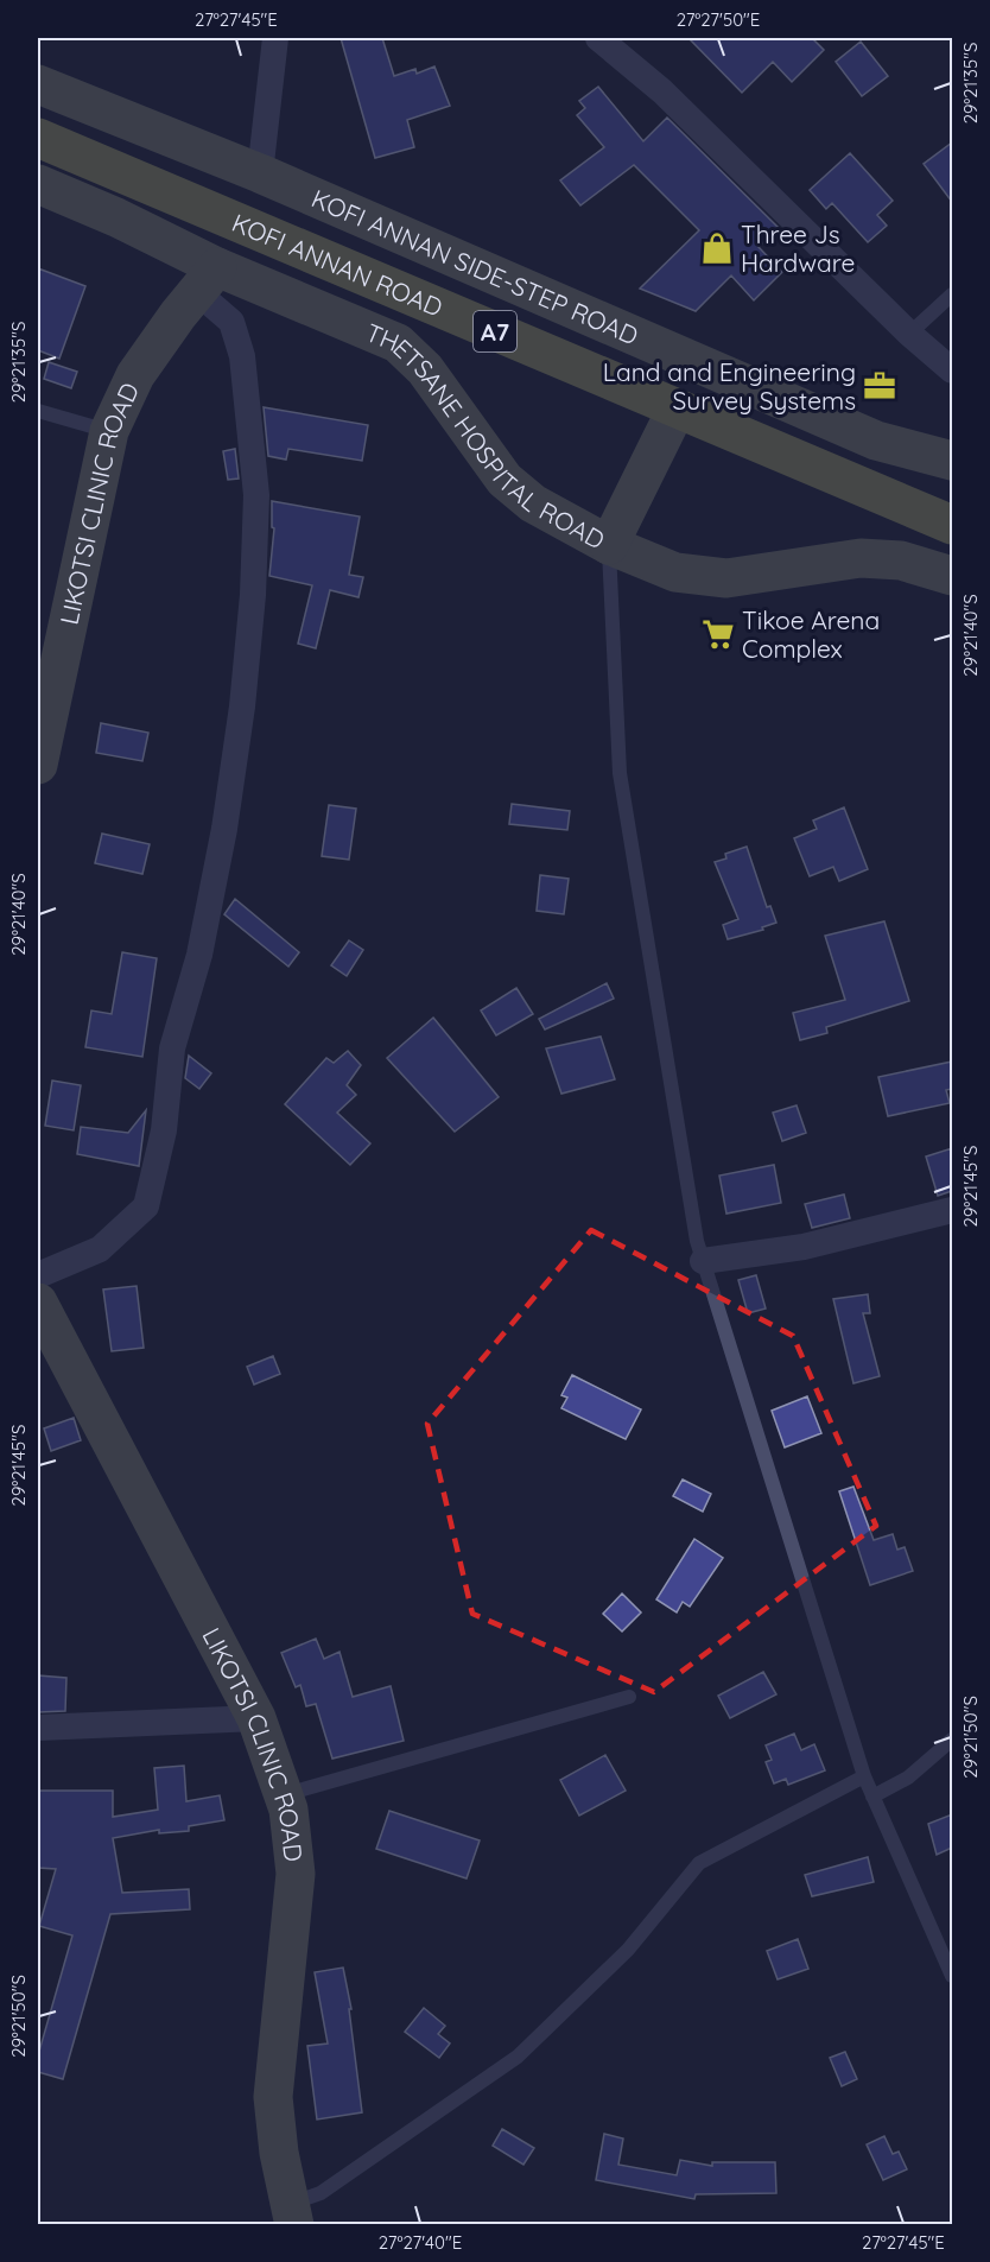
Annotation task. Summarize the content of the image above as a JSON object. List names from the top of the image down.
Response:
{
  "streets": {
    "main road": ["KOFI ANNAN ROAD", "A7"],
    "street": ["KOFI ANNAN SIDE-STEP ROAD", "THETSANE HOSPITAL ROAD", "LIKOTSI CLINIC ROAD"]
  },
  "crossings": [
    ["THETSANE HOSPITAL ROAD", "LIKOTSI CLINIC ROAD"]
  ],
  "places": {
    "shop": ["Three Js Hardware"],
    "office": ["Land and Engineering Survey Systems"],
    "supermarket": ["Tikoe Arena Complex"]
  },
  "coordinates": [
    "27°27'45\"E",
    "27°27'50\"E",
    "29°21'35\"S",
    "29°21'40\"S",
    "29°21'45\"S",
    "29°21'50\"S",
    "27°27'40\"E"
  ]
}
